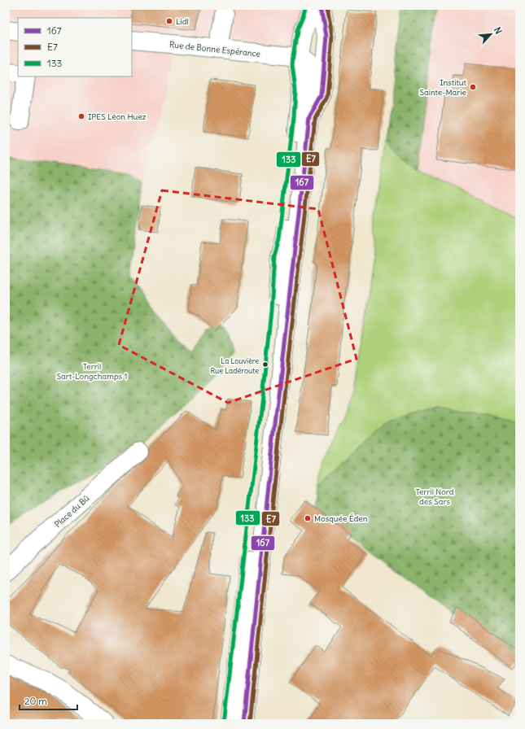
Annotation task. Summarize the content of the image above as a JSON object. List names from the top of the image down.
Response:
{
  "streets": {
    "main road": ["Rue de Bonne Espérance", "Place du Bû"]
  },
  "parks": ["Terril Sart-Longchamps 1", "Terril Nord des Sars"],
  "places": [
    "Lidl",
    "Institut Sainte-Marie",
    "IPES Léon Huez",
    "La Louvière Rue Ladéroute",
    "Mosquée Éden"
  ],
  "lines": ["transit line 167", "transit line 133", "transit line E7"],
  "legend": ["167", "E7", "133"],
  "scale_bar": "20 m",
  "north": "top right"
}
